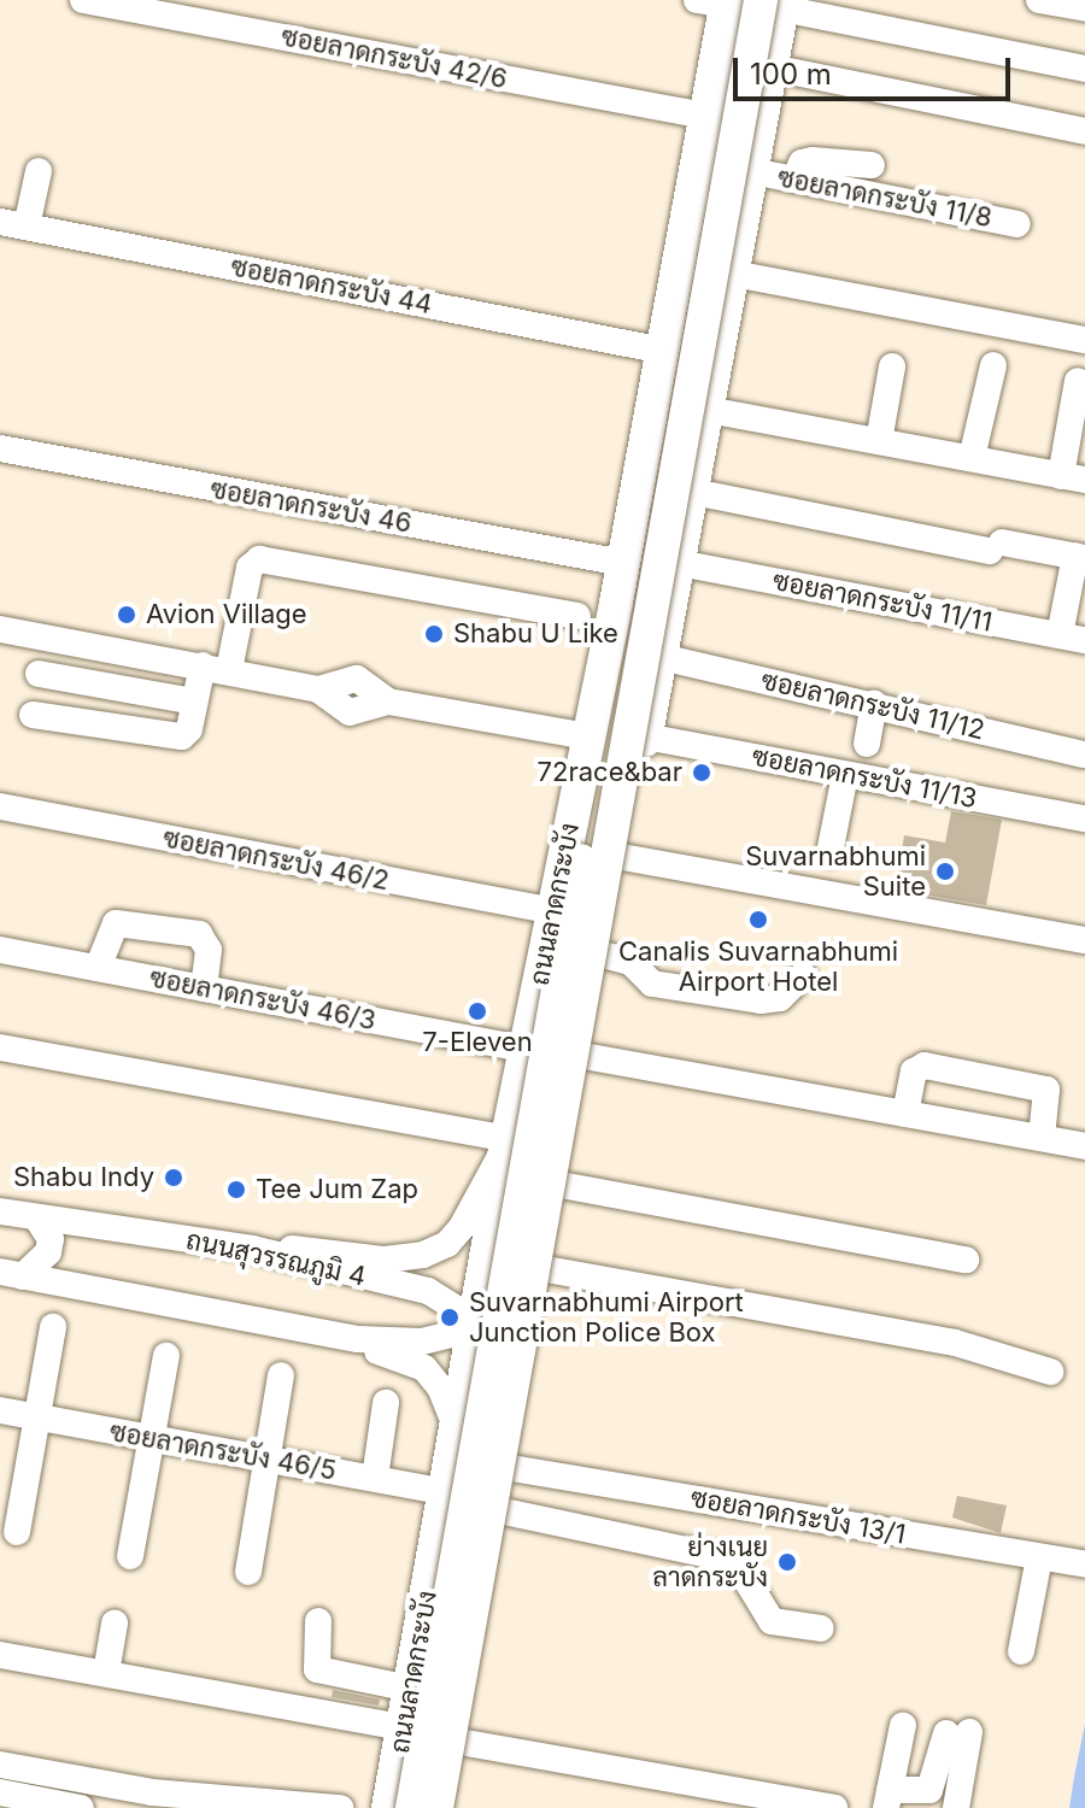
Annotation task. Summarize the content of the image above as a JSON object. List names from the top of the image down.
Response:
{
  "streets": {
    "main road": ["ถนนลาดกระบัง"],
    "street": [
      "ซอยลาดกระบัง 42/6",
      "ซอยลาดกระบัง 11/8",
      "ซอยลาดกระบัง 44",
      "ซอยลาดกระบัง 46",
      "ซอยลาดกระบัง 11/11",
      "ซอยลาดกระบัง 11/12",
      "ซอยลาดกระบัง 11/13",
      "ซอยลาดกระบัง 46/2",
      "ซอยลาดกระบัง 46/3",
      "ถนนสุวรรณภูมิ 4",
      "ซอยลาดกระบัง 46/5",
      "ซอยลาดกระบัง 13/1"
    ]
  },
  "crossings": [
    ["ซอยลาดกระบัง 42/6", "ถนนลาดกระบัง"],
    ["ซอยลาดกระบัง 44", "ถนนลาดกระบัง"],
    ["ซอยลาดกระบัง 46", "ถนนลาดกระบัง"],
    ["ซอยลาดกระบัง 46/2", "ถนนลาดกระบัง"],
    ["ถนนลาดกระบัง", "ซอยลาดกระบัง 46/3"],
    ["ถนนลาดกระบัง", "ถนนสุวรรณภูมิ 4"],
    ["ถนนลาดกระบัง", "ซอยลาดกระบัง 46/5"]
  ],
  "places": [
    "Avion Village",
    "Shabu U Like",
    "72race&bar",
    "Suvarnabhumi Suite",
    "Canalis Suvarnabhumi Airport Hotel",
    "7-Eleven",
    "Shabu Indy",
    "Tee Jum Zap",
    "Suvarnabhumi Airport Junction Police Box",
    "ย่างเนย ลาดกระบัง"
  ],
  "scale_bar": "100 m"
}
